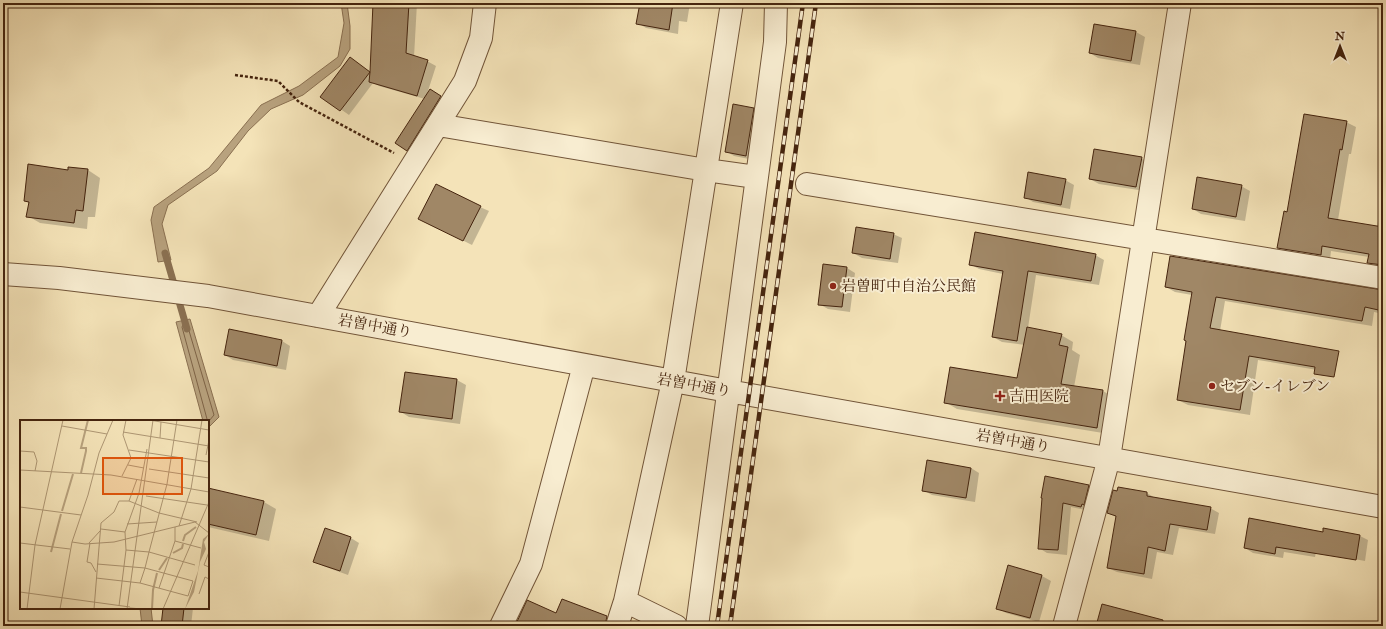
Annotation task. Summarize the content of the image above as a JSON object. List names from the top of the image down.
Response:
{
  "streets": {
    "street": ["岩曽中通り"]
  },
  "places": {
    "other": ["岩曽町中自治公民館", "セブン-イレブン"],
    "health": ["吉田医院"]
  },
  "north": "top"
}
